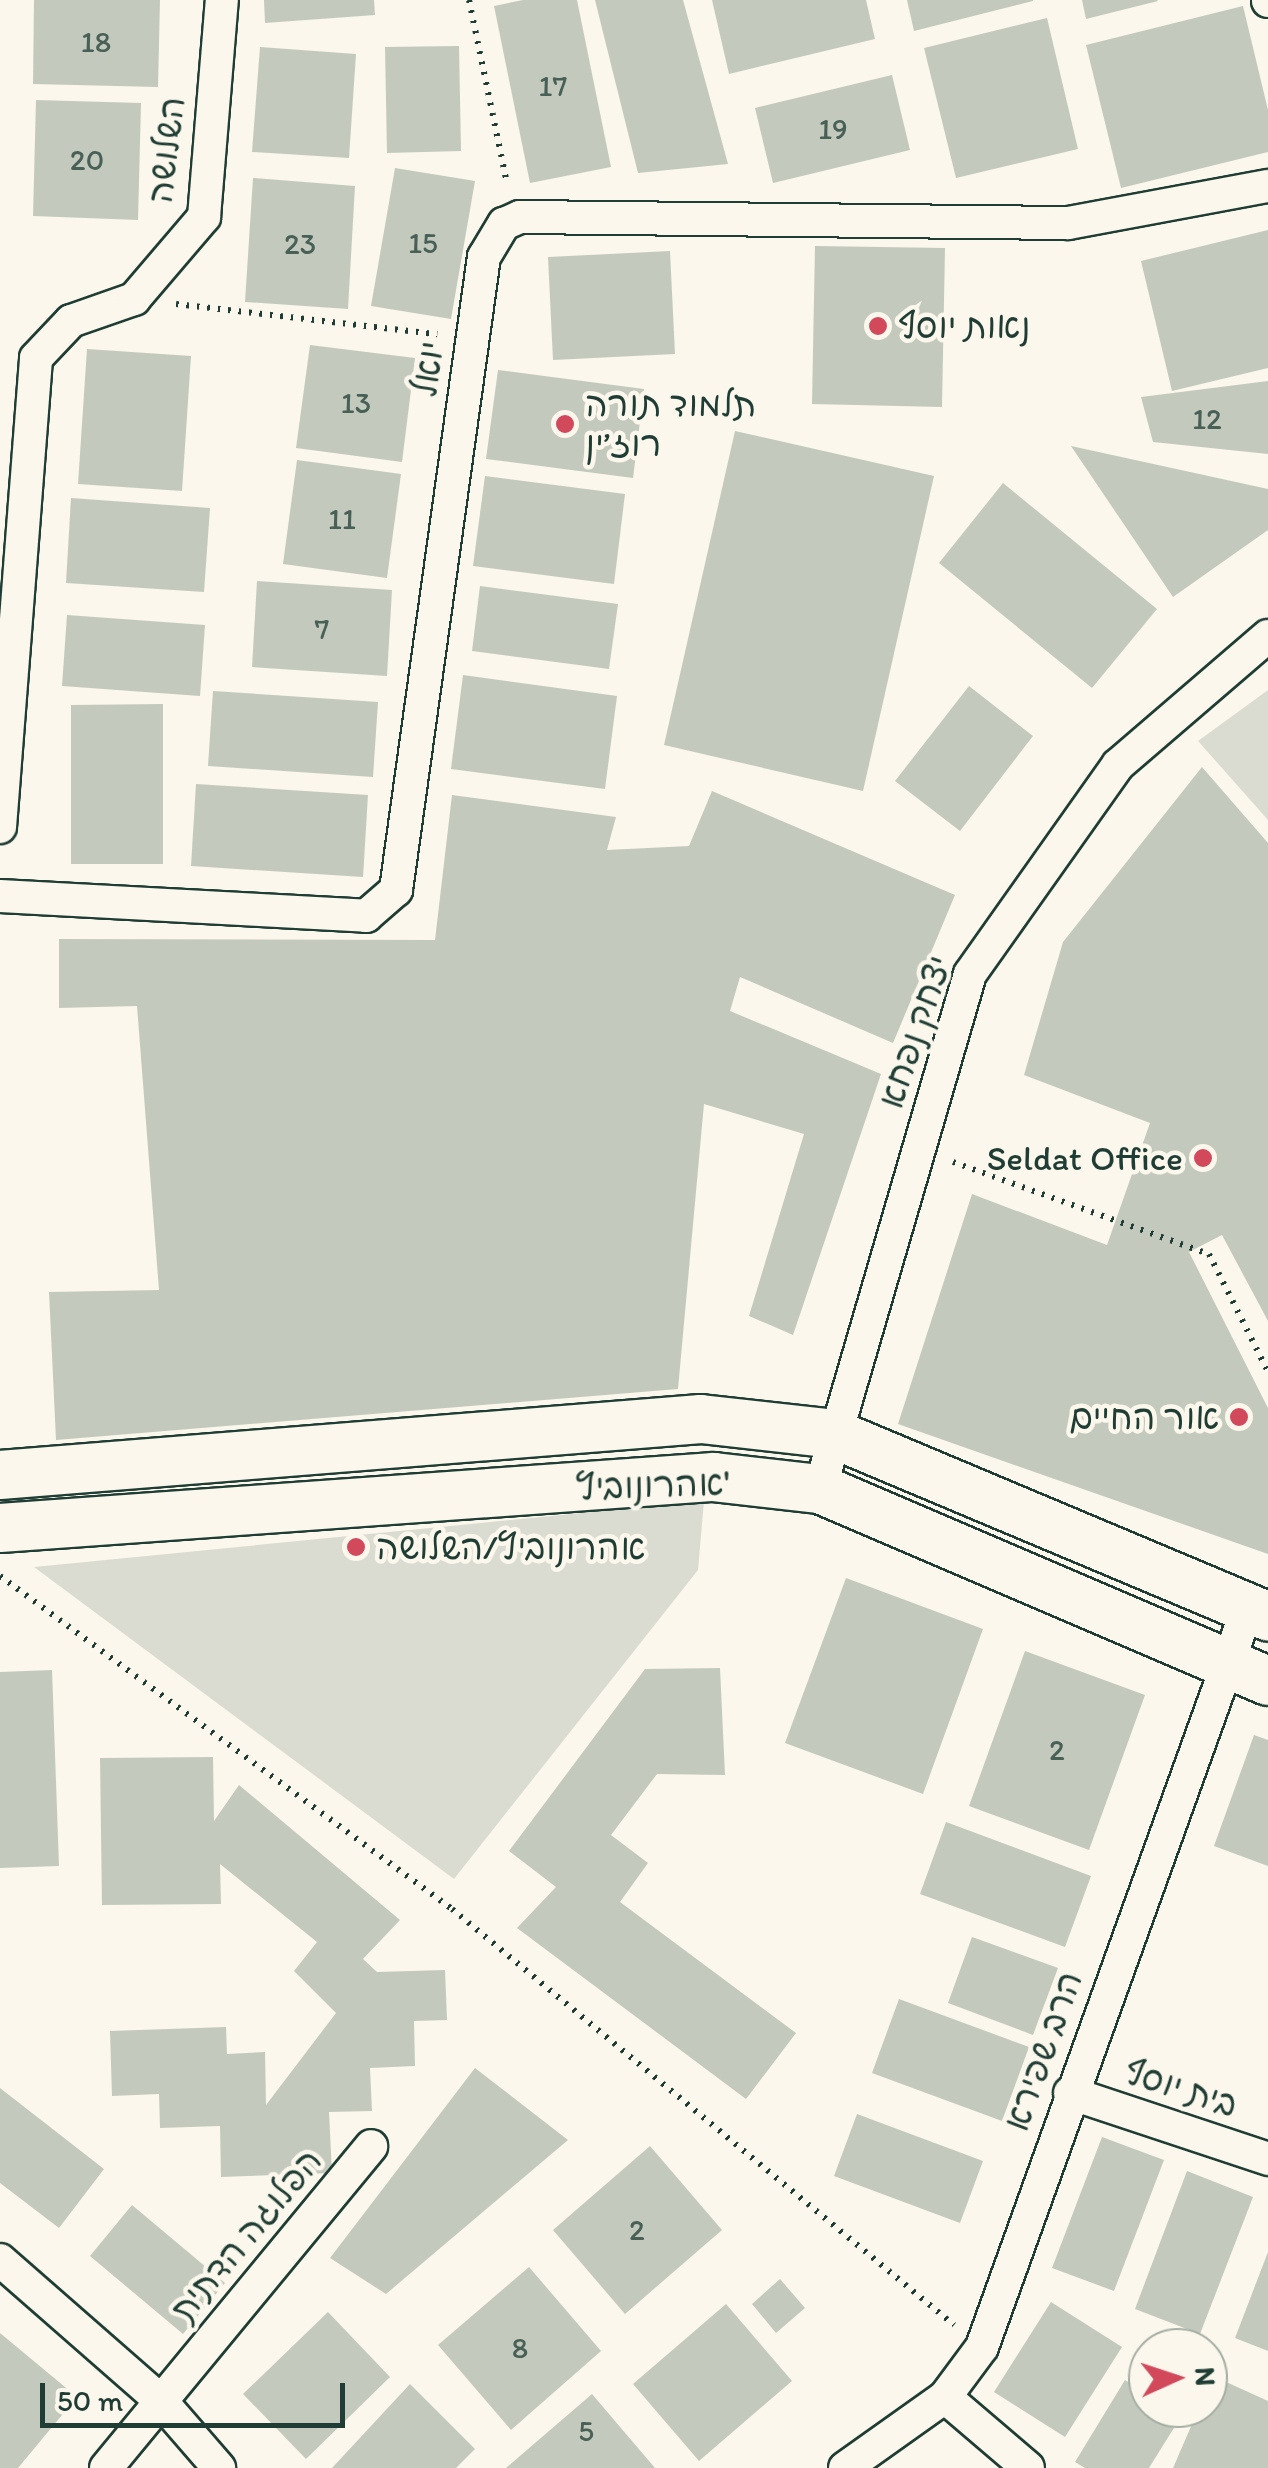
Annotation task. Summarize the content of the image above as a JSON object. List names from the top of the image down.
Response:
{
  "streets": {
    "street": [
      "השלושה",
      "יואל",
      "יצחק נפחא",
      "אהרונוביץ'",
      "הרב שפירא",
      "בית יוסף",
      "הפלוגה הדתית"
    ]
  },
  "crossings": [
    ["יצחק נפחא", "אהרונוביץ'"],
    ["אהרונוביץ'", "הרב שפירא"],
    ["הרב שפירא", "בית יוסף"]
  ],
  "places": [
    "נאות יוסף",
    "תלמוד תורה רוז’ין",
    "Seldat Office",
    "אור החיים",
    "אהרונוביץ/השלושה"
  ],
  "house_numbers": [
    "18",
    "17",
    "19",
    "20",
    "15",
    "23",
    "13",
    "12",
    "11",
    "7",
    "2",
    "2",
    "8",
    "5"
  ],
  "scale_bar": "50 m",
  "north": "right"
}
